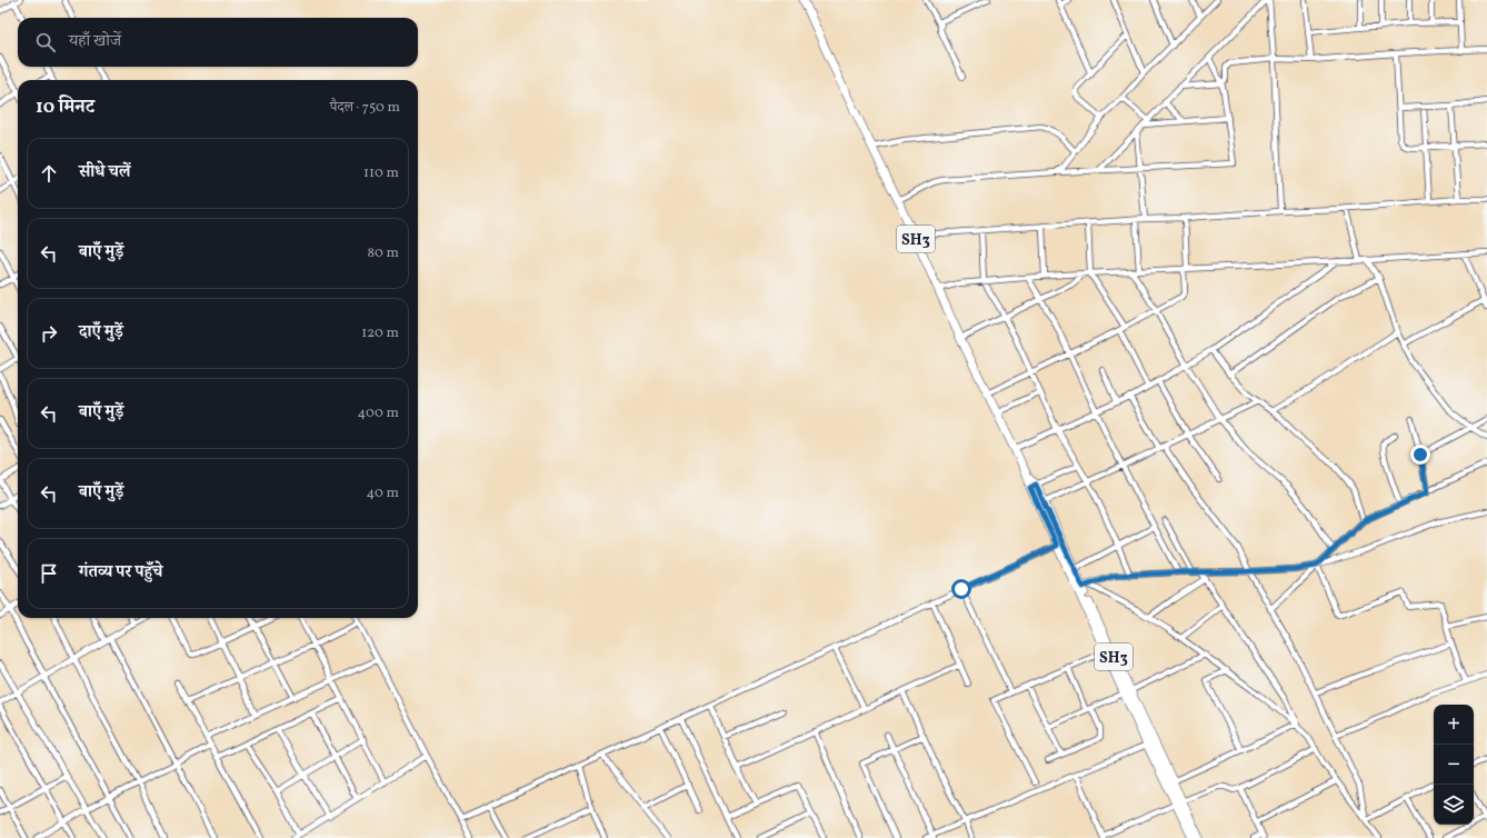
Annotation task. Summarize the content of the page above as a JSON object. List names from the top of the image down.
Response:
{
  "streets": {
    "main road": ["SH3"]
  },
  "page": {
    "search": "यहाँ खोजें",
    "heading": ["10 मिनट", "पैदल · 750 m"],
    "list": [
      ["सीधे चलें", "110 m"],
      ["बाएँ मुड़ें", "80 m"],
      ["दाएँ मुड़ें", "120 m"],
      ["बाएँ मुड़ें", "400 m"],
      ["बाएँ मुड़ें", "40 m"],
      "गंतव्य पर पहुँचे"
    ],
    "map_buttons": ["+", "−"]
  }
}
